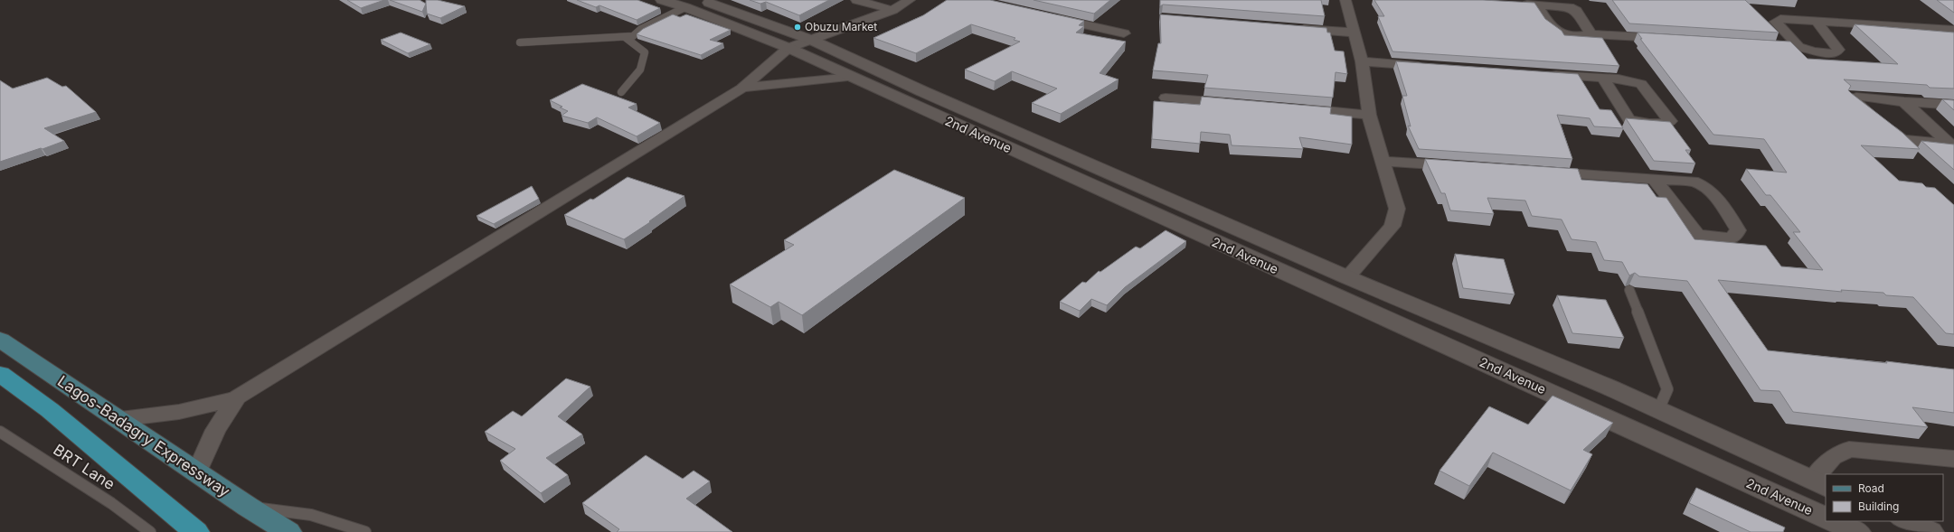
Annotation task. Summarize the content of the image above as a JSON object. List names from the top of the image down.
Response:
{
  "streets": {
    "main road": ["Lagos-Badagry Expressway"],
    "street": ["2nd Avenue"],
    "lane": ["BRT Lane"]
  },
  "places": ["Obuzu Market"],
  "legend": ["Road", "Building"]
}
